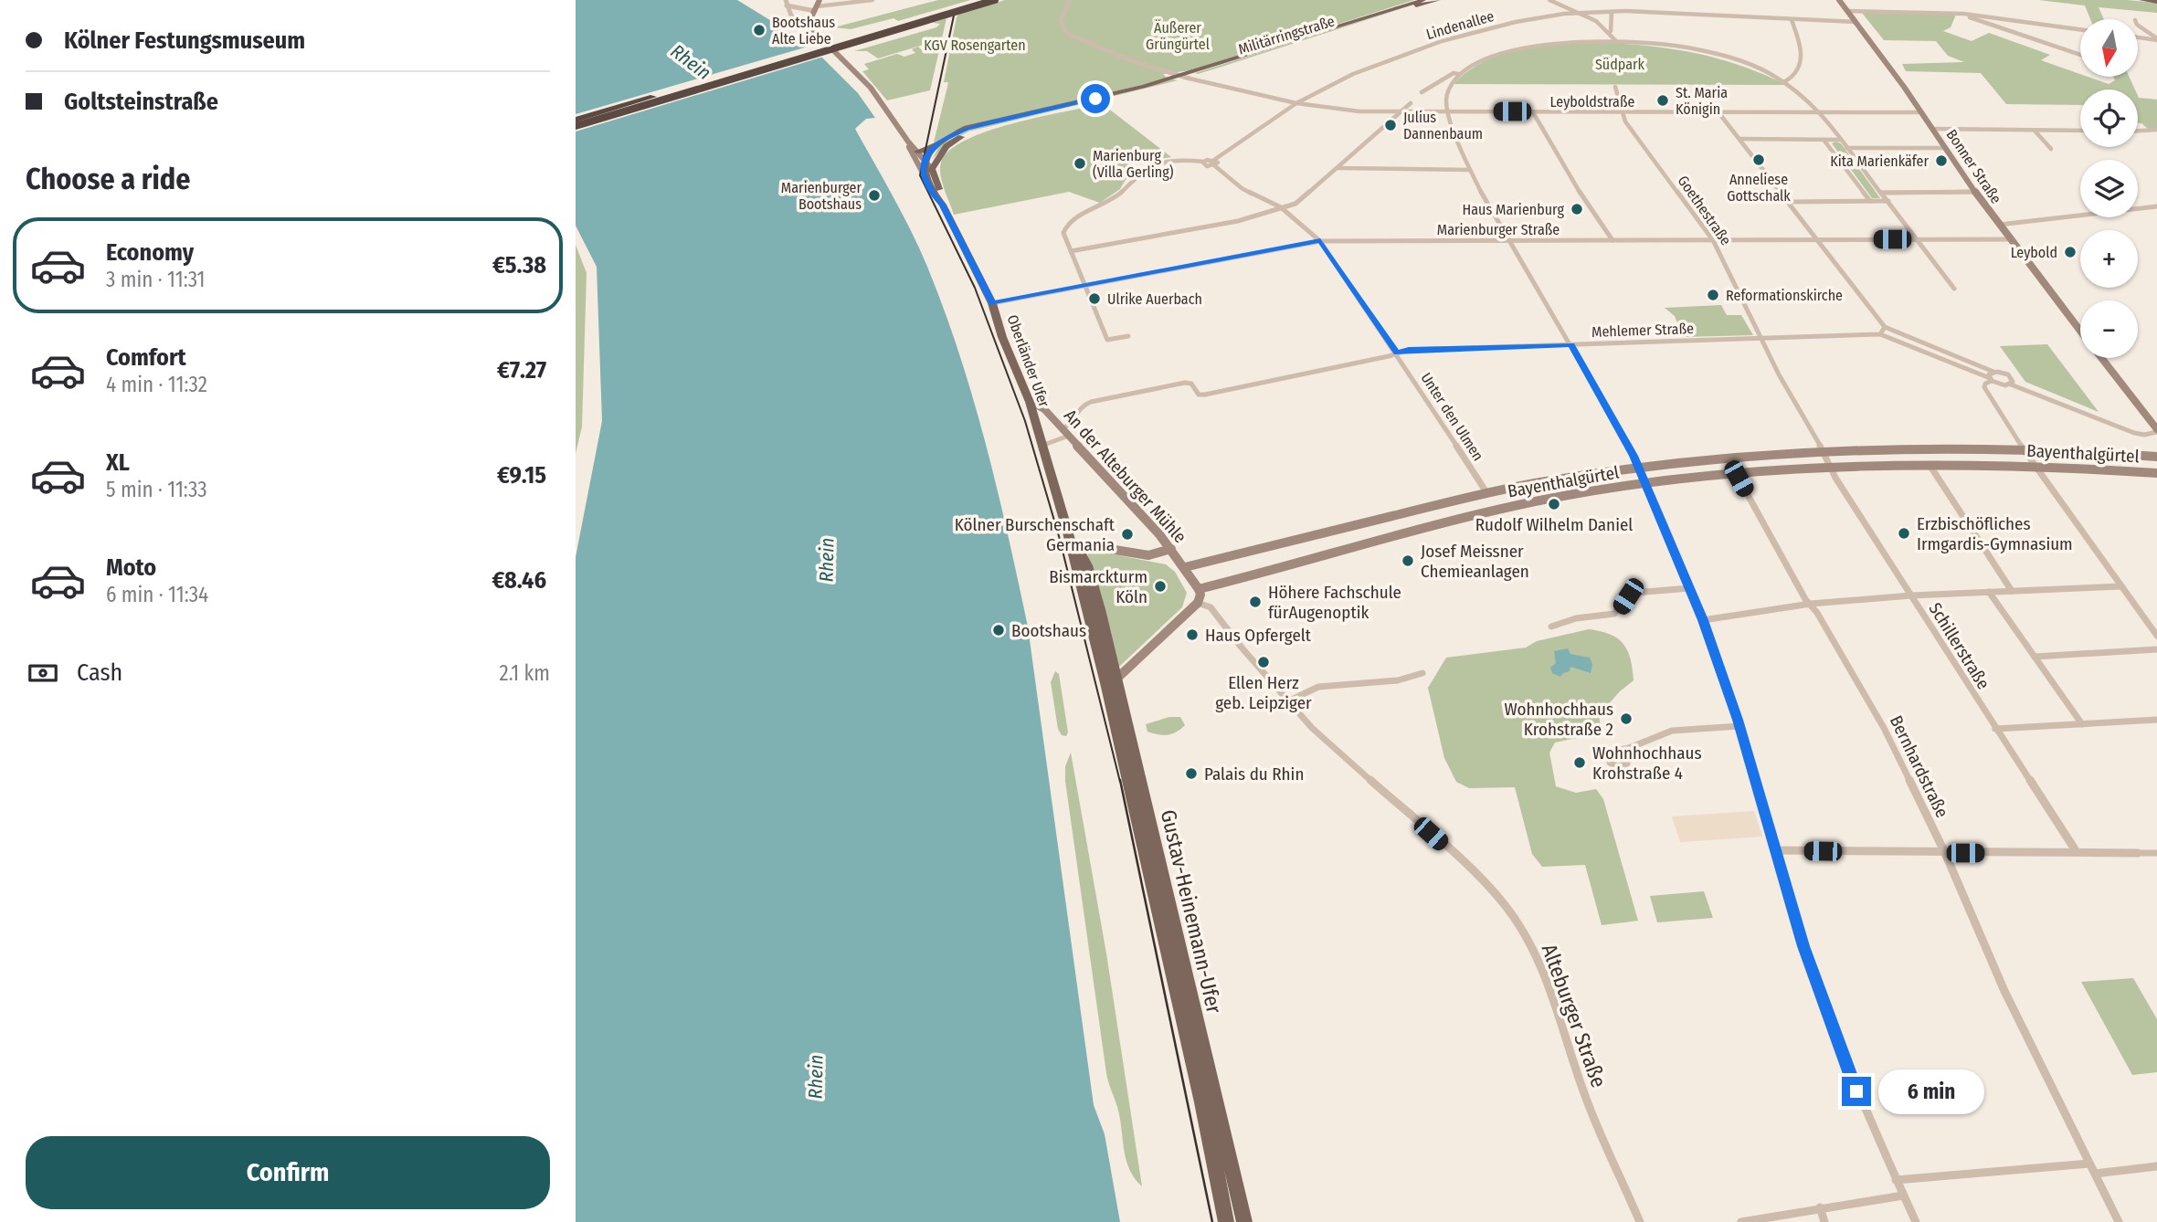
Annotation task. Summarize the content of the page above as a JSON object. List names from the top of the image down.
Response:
{
  "streets": {
    "main road": [
      "Militärringstraße",
      "Bonner Straße",
      "Oberländer Ufer",
      "Bayenthalgürtel",
      "An der Alteburger Mühle",
      "Gustav-Heinemann-Ufer"
    ],
    "street": [
      "Lindenallee",
      "Leyboldstraße",
      "Goethestraße",
      "Marienburger Straße",
      "Mehlemer Straße",
      "Unter den Ulmen",
      "Schillerstraße",
      "Bernhardstraße",
      "Alteburger Straße"
    ]
  },
  "crossings": [
    ["Lindenallee", "Leyboldstraße"],
    ["Lindenallee", "Bonner Straße"],
    ["Lindenallee", "Unter den Ulmen"],
    ["Militärringstraße", "Leyboldstraße"],
    ["Leyboldstraße", "Bonner Straße"],
    ["Leyboldstraße", "Goethestraße"],
    ["Bonner Straße", "Marienburger Straße"],
    ["Goethestraße", "Marienburger Straße"],
    ["Goethestraße", "Mehlemer Straße"],
    ["Goethestraße", "Bayenthalgürtel"],
    ["Goethestraße", "Schillerstraße"],
    ["Marienburger Straße", "Oberländer Ufer"],
    ["Marienburger Straße", "Unter den Ulmen"],
    ["Mehlemer Straße", "Unter den Ulmen"],
    ["Mehlemer Straße", "An der Alteburger Mühle"],
    ["Oberländer Ufer", "An der Alteburger Mühle"],
    ["Oberländer Ufer", "Gustav-Heinemann-Ufer"],
    ["Unter den Ulmen", "Bayenthalgürtel"],
    ["Bayenthalgürtel", "An der Alteburger Mühle"],
    ["Bayenthalgürtel", "Schillerstraße"],
    ["Bayenthalgürtel", "Bernhardstraße"]
  ],
  "water": ["Rhein"],
  "parks": ["Äußerer Grüngürtel", "KGV Rosengarten", "Südpark"],
  "places": [
    "Bootshaus Alte Liebe",
    "St. Maria Königin",
    "Julius Dannenbaum",
    "Anneliese Gottschalk",
    "Kita Marienkäfer",
    "Marienburg (Villa Gerling)",
    "Marienburger Bootshaus",
    "Haus Marienburg",
    "Leybold",
    "Reformationskirche",
    "Ulrike Auerbach",
    "Rudolf Wilhelm Daniel",
    "Erzbischöfliches Irmgardis-Gymnasium",
    "Kölner Burschenschaft Germania",
    "Josef Meissner Chemieanlagen",
    "Bismarckturm Köln",
    "Höhere Fachschule fürAugenoptik",
    "Bootshaus",
    "Haus Opfergelt",
    "Ellen Herz geb. Leipziger",
    "Wohnhochhaus Krohstraße 2",
    "Wohnhochhaus Krohstraße 4",
    "Palais du Rhin"
  ],
  "north": "bottom",
  "page": {
    "banner": ["Kölner Festungsmuseum", "Goltsteinstraße"],
    "map_buttons": ["+", "−"],
    "heading": "Choose a ride",
    "list": [
      {
        "name": "Economy",
        "note": "3 min · 11:31",
        "value": "€5.38"
      },
      {
        "name": "Comfort",
        "note": "4 min · 11:32",
        "value": "€7.27"
      },
      {
        "name": "XL",
        "note": "5 min · 11:33",
        "value": "€9.15"
      },
      {
        "name": "Moto",
        "note": "6 min · 11:34",
        "value": "€8.46"
      }
    ],
    "pay": ["Cash", "2.1 km"],
    "bubble": "6 min",
    "buttons": "Confirm"
  }
}
